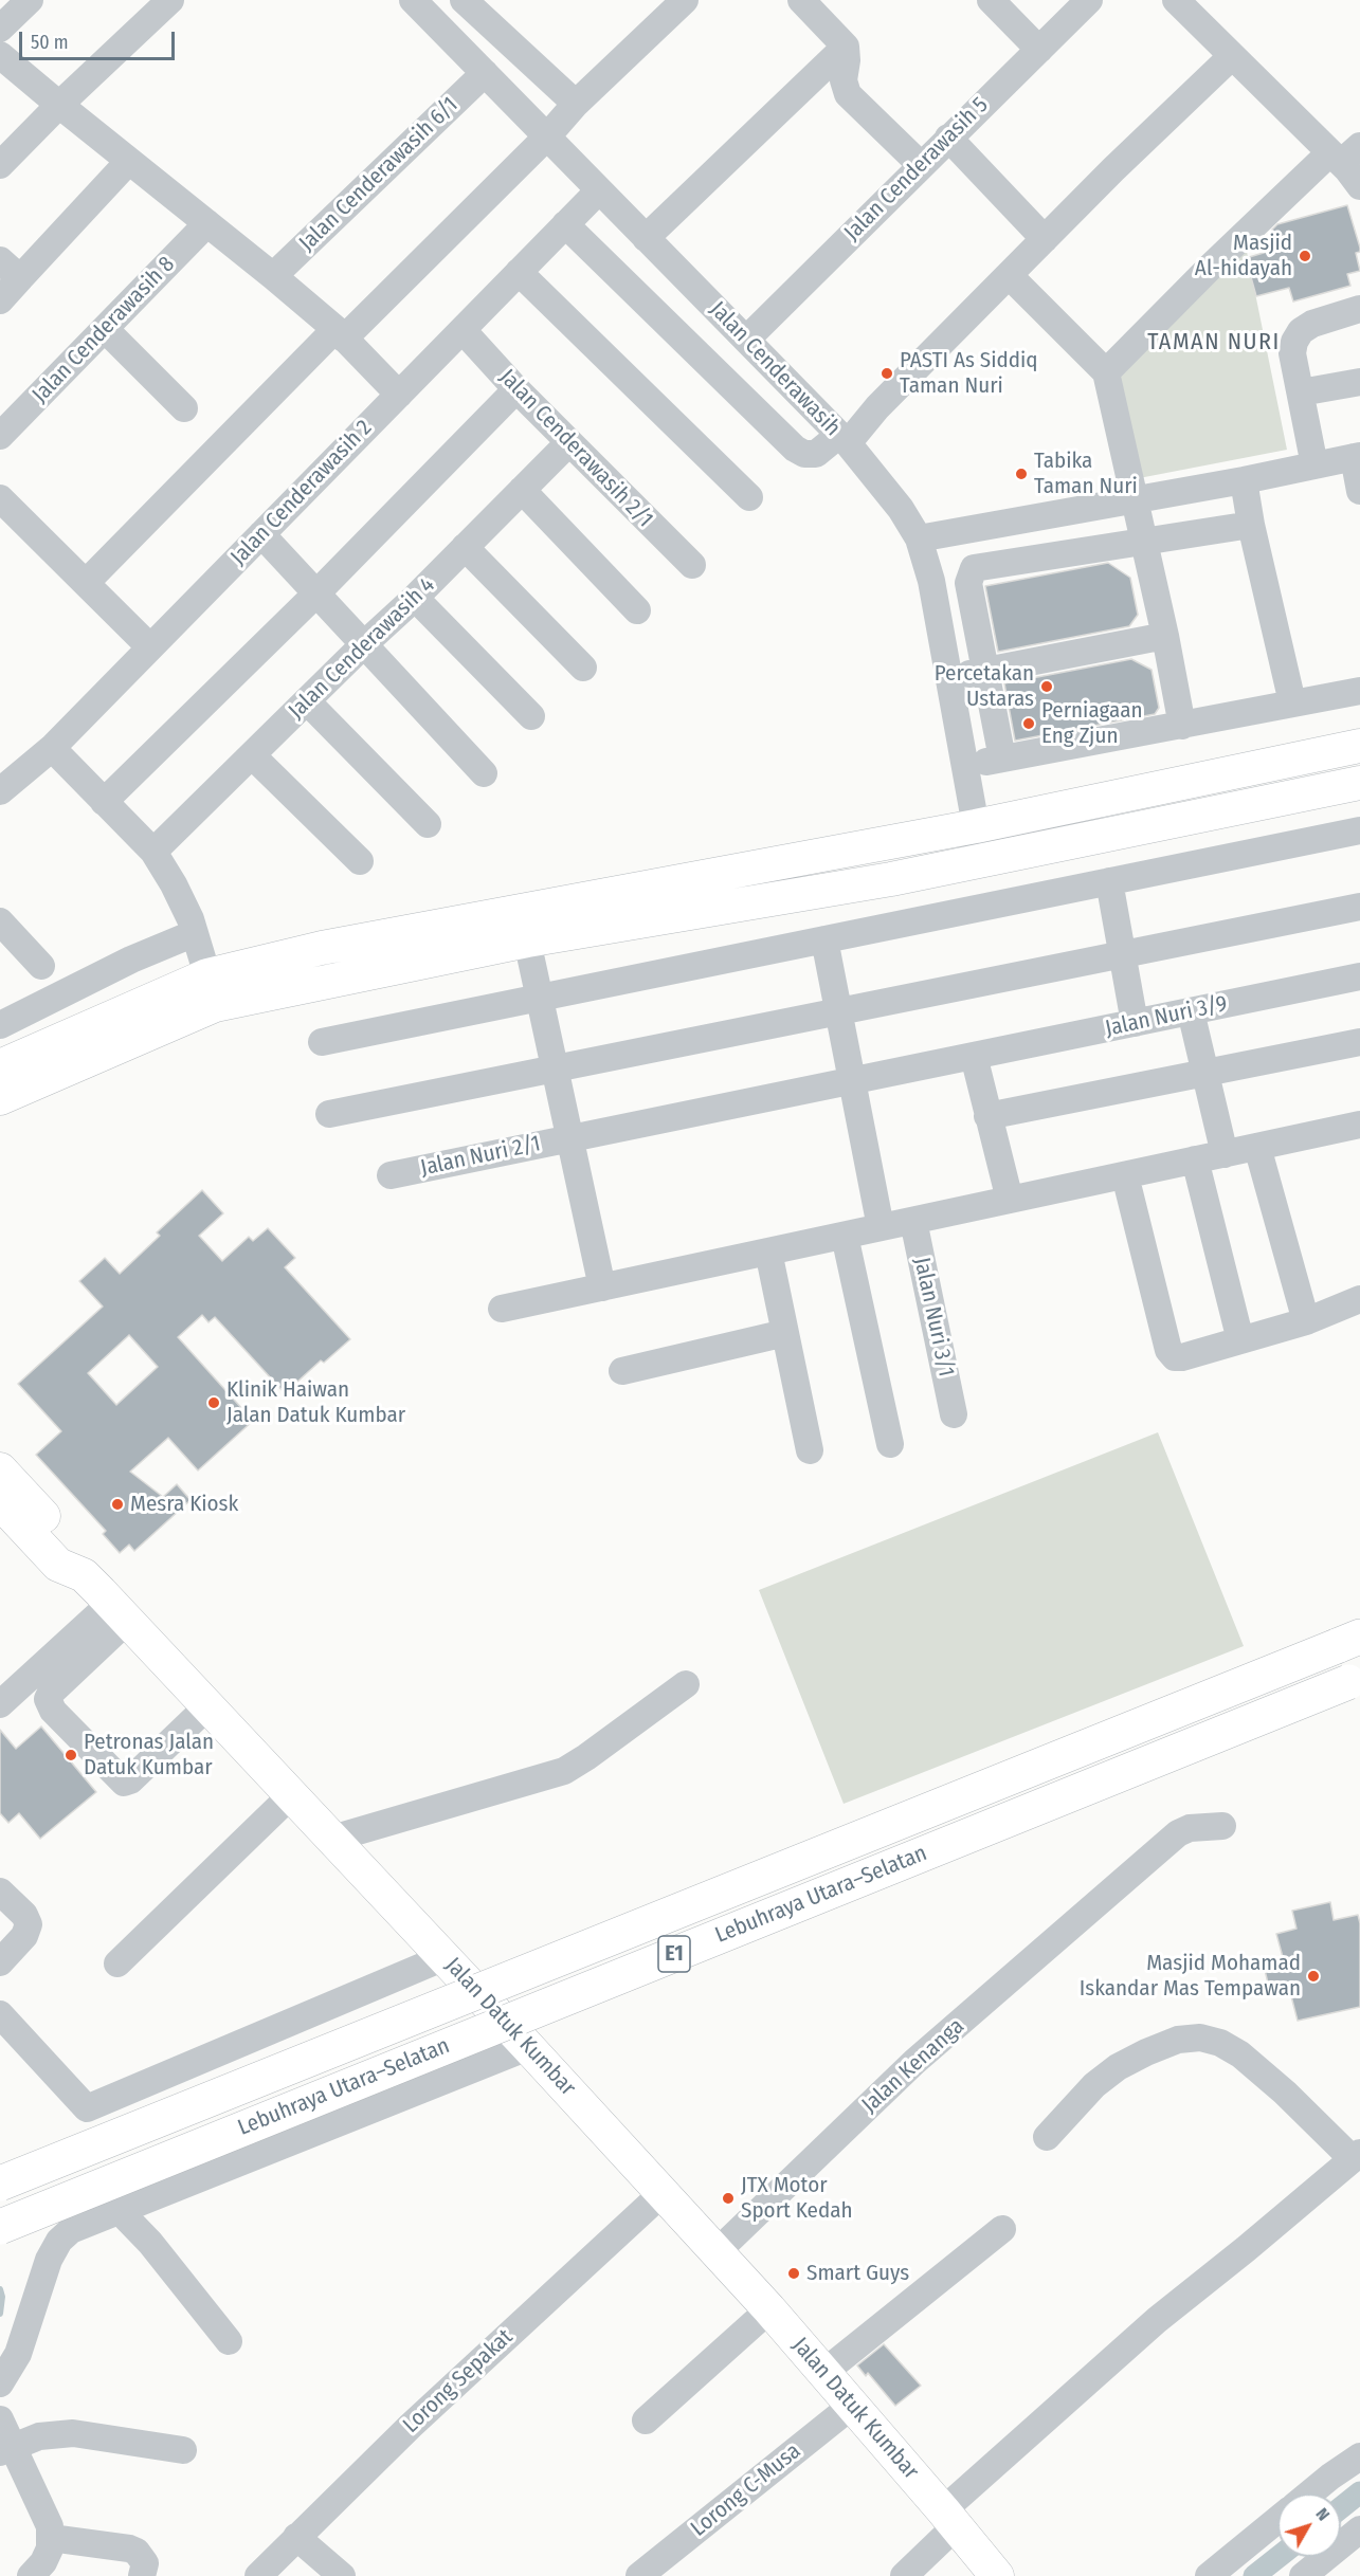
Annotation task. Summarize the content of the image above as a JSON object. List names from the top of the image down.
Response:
{
  "streets": {
    "highway": ["Lebuhraya Utara–Selatan", "E1"],
    "main road": ["Jalan Datuk Kumbar"],
    "street": [
      "Jalan Cenderawasih 5",
      "Jalan Cenderawasih 6/1",
      "Jalan Cenderawasih 8",
      "Jalan Cenderawasih",
      "Jalan Cenderawasih 2/1",
      "Jalan Cenderawasih 2",
      "Jalan Cenderawasih 4",
      "Jalan Nuri 3/9",
      "Jalan Nuri 2/1",
      "Jalan Nuri 3/1",
      "Jalan Kenanga",
      "Lorong Sepakat",
      "Lorong C-Musa"
    ]
  },
  "crossings": [
    ["Jalan Cenderawasih 5", "Jalan Cenderawasih"],
    ["Jalan Cenderawasih 6/1", "Jalan Cenderawasih"],
    ["Jalan Cenderawasih", "Jalan Cenderawasih 2"],
    ["Jalan Cenderawasih 2/1", "Jalan Cenderawasih 2"],
    ["Jalan Cenderawasih 2/1", "Jalan Cenderawasih 4"],
    ["Jalan Nuri 3/9", "Jalan Nuri 2/1"],
    ["Jalan Datuk Kumbar", "Jalan Kenanga"],
    ["Jalan Datuk Kumbar", "Lorong Sepakat"],
    ["Jalan Datuk Kumbar", "Lorong C-Musa"]
  ],
  "districts": ["TAMAN NURI"],
  "places": [
    "Masjid Al-hidayah",
    "PASTI As Siddiq Taman Nuri",
    "Tabika Taman Nuri",
    "Percetakan Ustaras",
    "Perniagaan Eng Zjun",
    "Klinik Haiwan Jalan Datuk Kumbar",
    "Mesra Kiosk",
    "Petronas Jalan Datuk Kumbar",
    "Masjid Mohamad Iskandar Mas Tempawan",
    "JTX Motor Sport Kedah",
    "Smart Guys"
  ],
  "scale_bar": "50 m",
  "north": "top right"
}
